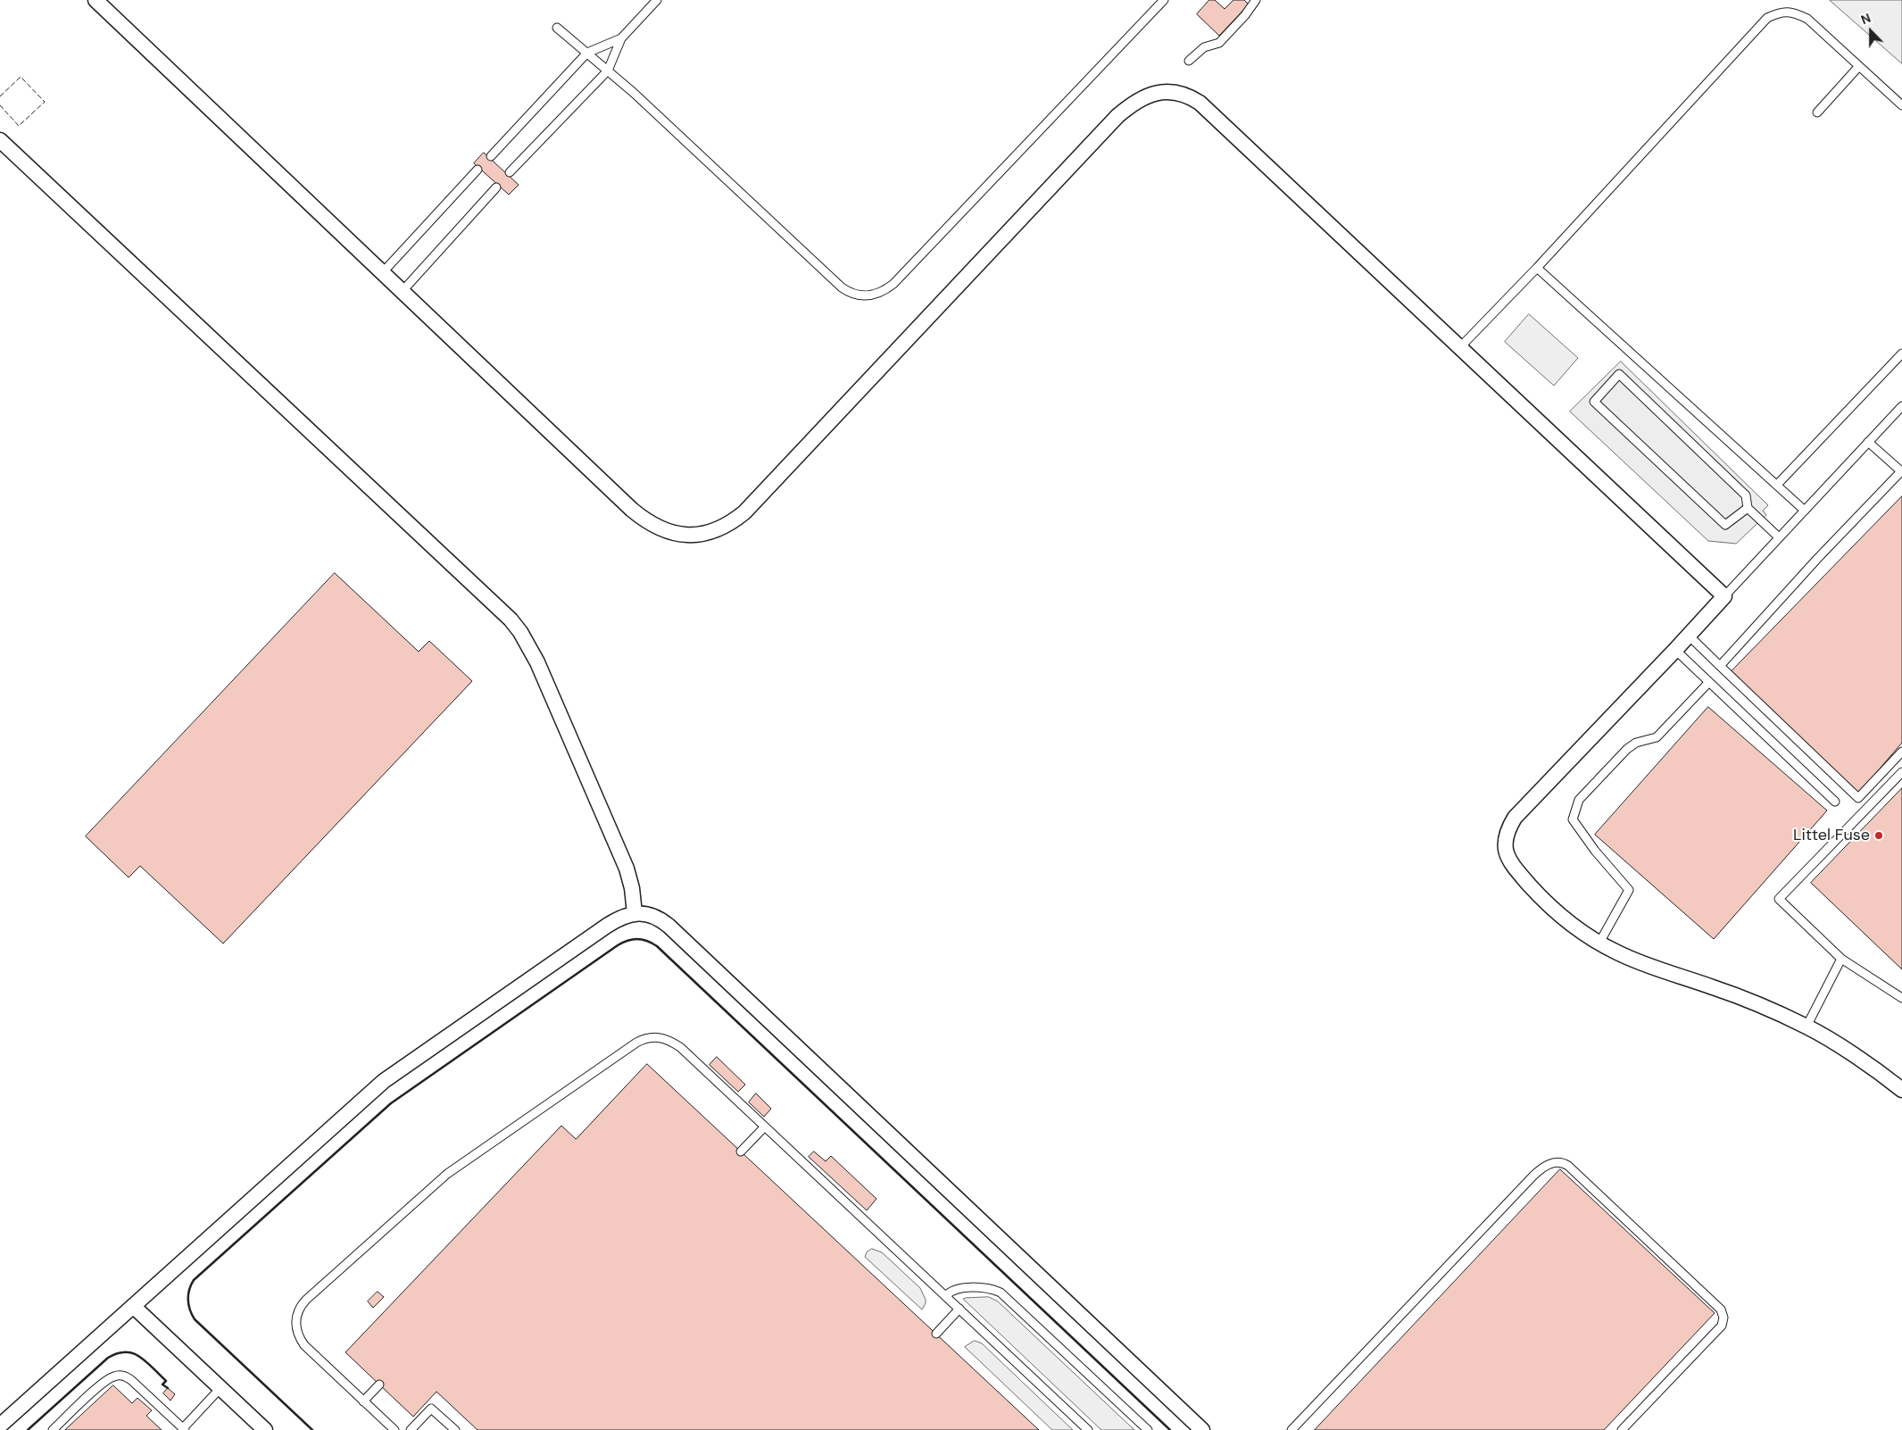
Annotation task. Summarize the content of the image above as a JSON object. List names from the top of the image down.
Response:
{
  "places": ["Littel Fuse"],
  "north": "top"
}
